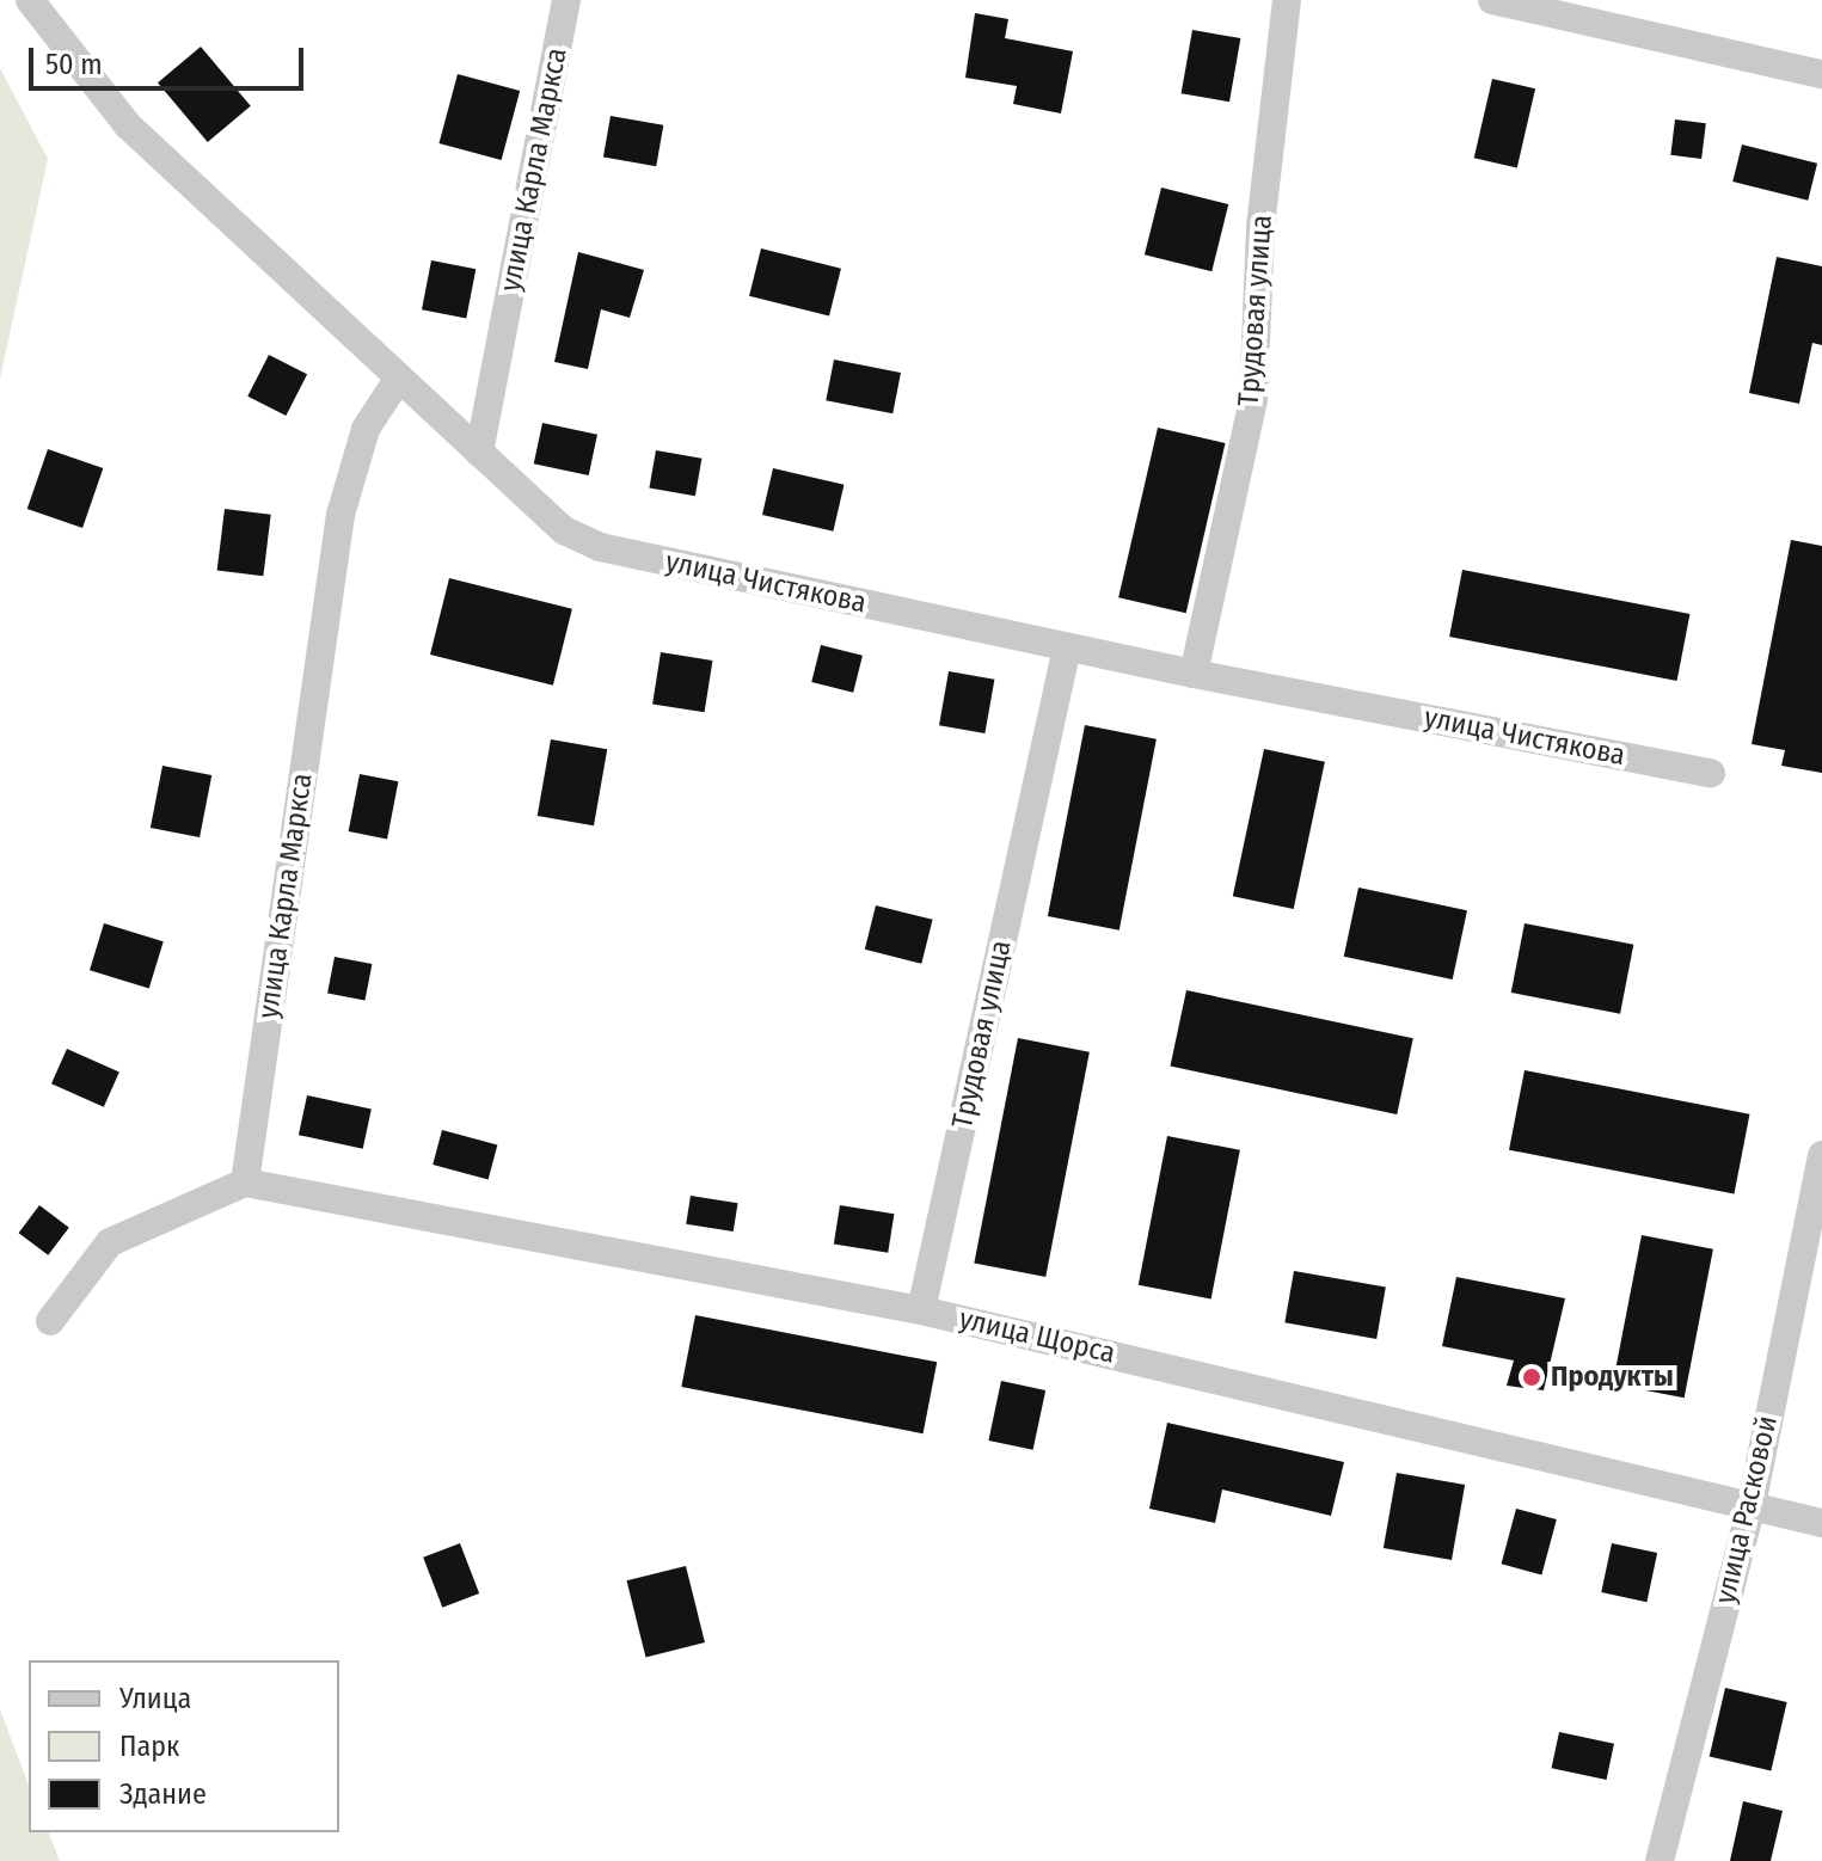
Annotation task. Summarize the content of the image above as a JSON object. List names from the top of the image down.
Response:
{
  "streets": {
    "street": [
      "улица Карла Маркса",
      "Трудовая улица",
      "улица Чистякова",
      "улица Щорса",
      "улица Расковой"
    ]
  },
  "crossings": [
    ["улица Карла Маркса", "улица Чистякова"],
    ["улица Карла Маркса", "улица Щорса"],
    ["Трудовая улица", "улица Чистякова"],
    ["Трудовая улица", "улица Щорса"],
    ["улица Щорса", "улица Расковой"]
  ],
  "places": ["Продукты"],
  "legend": ["Улица", "Парк", "Здание"],
  "scale_bar": "50 m"
}
